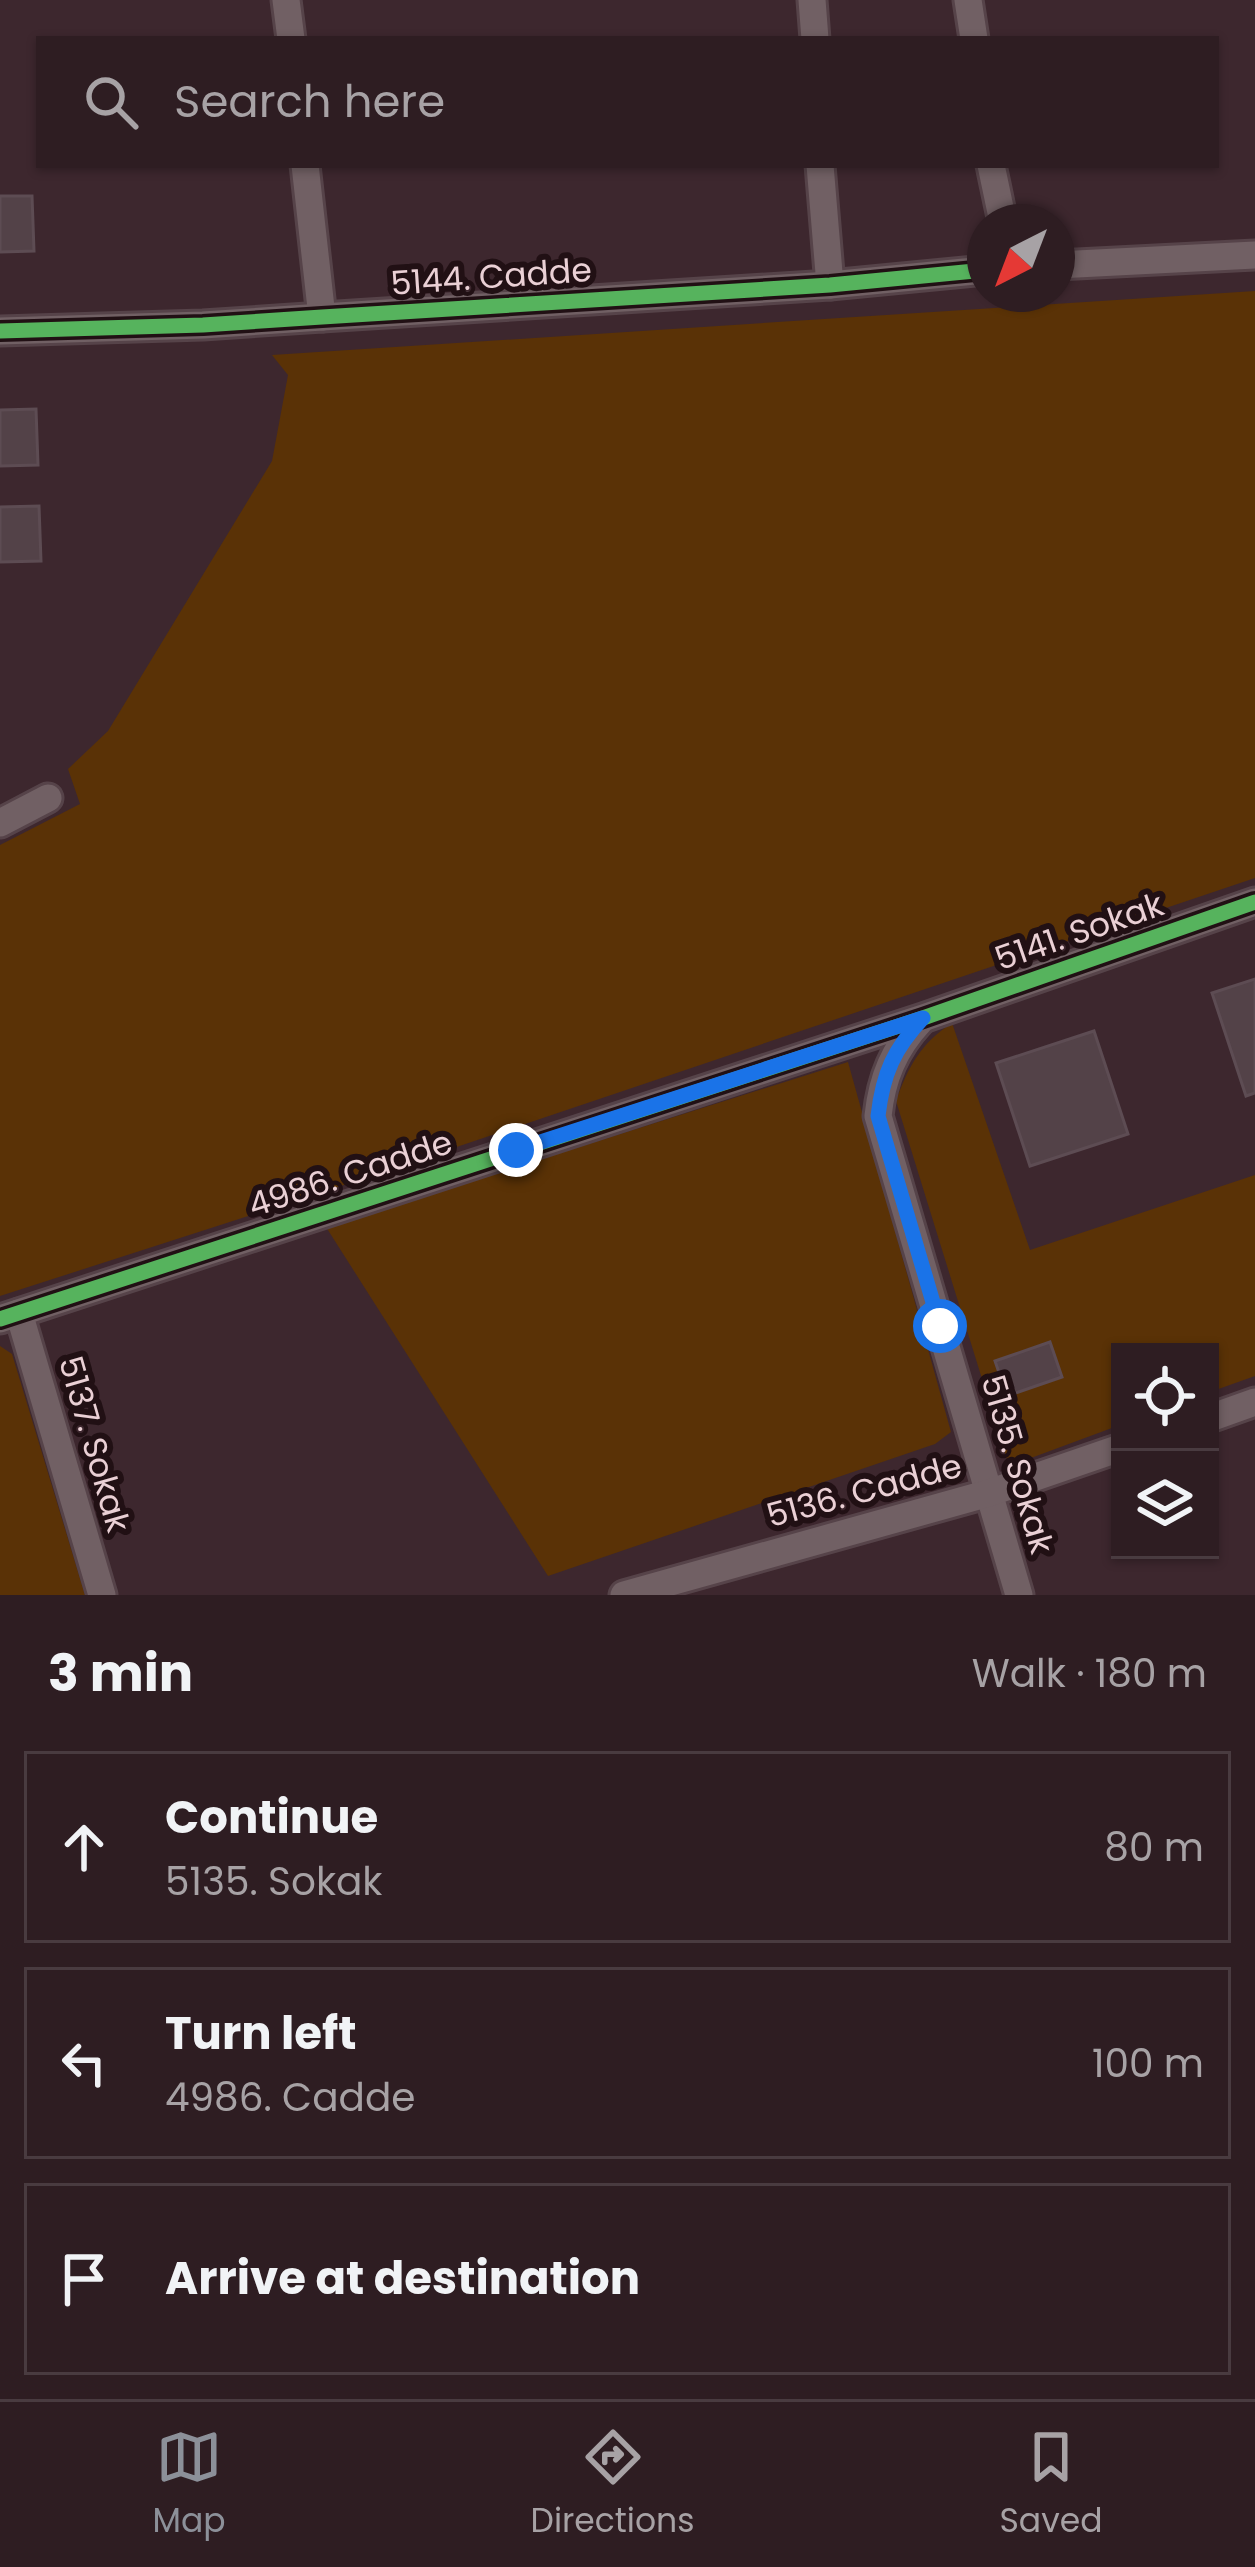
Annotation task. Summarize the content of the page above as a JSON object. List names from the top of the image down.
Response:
{
  "streets": {
    "street": [
      "5144. Cadde",
      "5141. Sokak",
      "4986. Cadde",
      "5137. Sokak",
      "5135. Sokak",
      "5136. Cadde"
    ]
  },
  "crossings": [
    ["5141. Sokak", "4986. Cadde"],
    ["5141. Sokak", "5135. Sokak"],
    ["4986. Cadde", "5137. Sokak"],
    ["4986. Cadde", "5135. Sokak"],
    ["5135. Sokak", "5136. Cadde"]
  ],
  "north": "bottom left",
  "page": {
    "search": "Search here",
    "heading": ["3 min", "Walk · 180 m"],
    "list": [
      ["Continue", "5135. Sokak", "80 m"],
      ["Turn left", "4986. Cadde", "100 m"],
      "Arrive at destination"
    ],
    "nav": ["Map", "Directions", "Saved"]
  }
}
